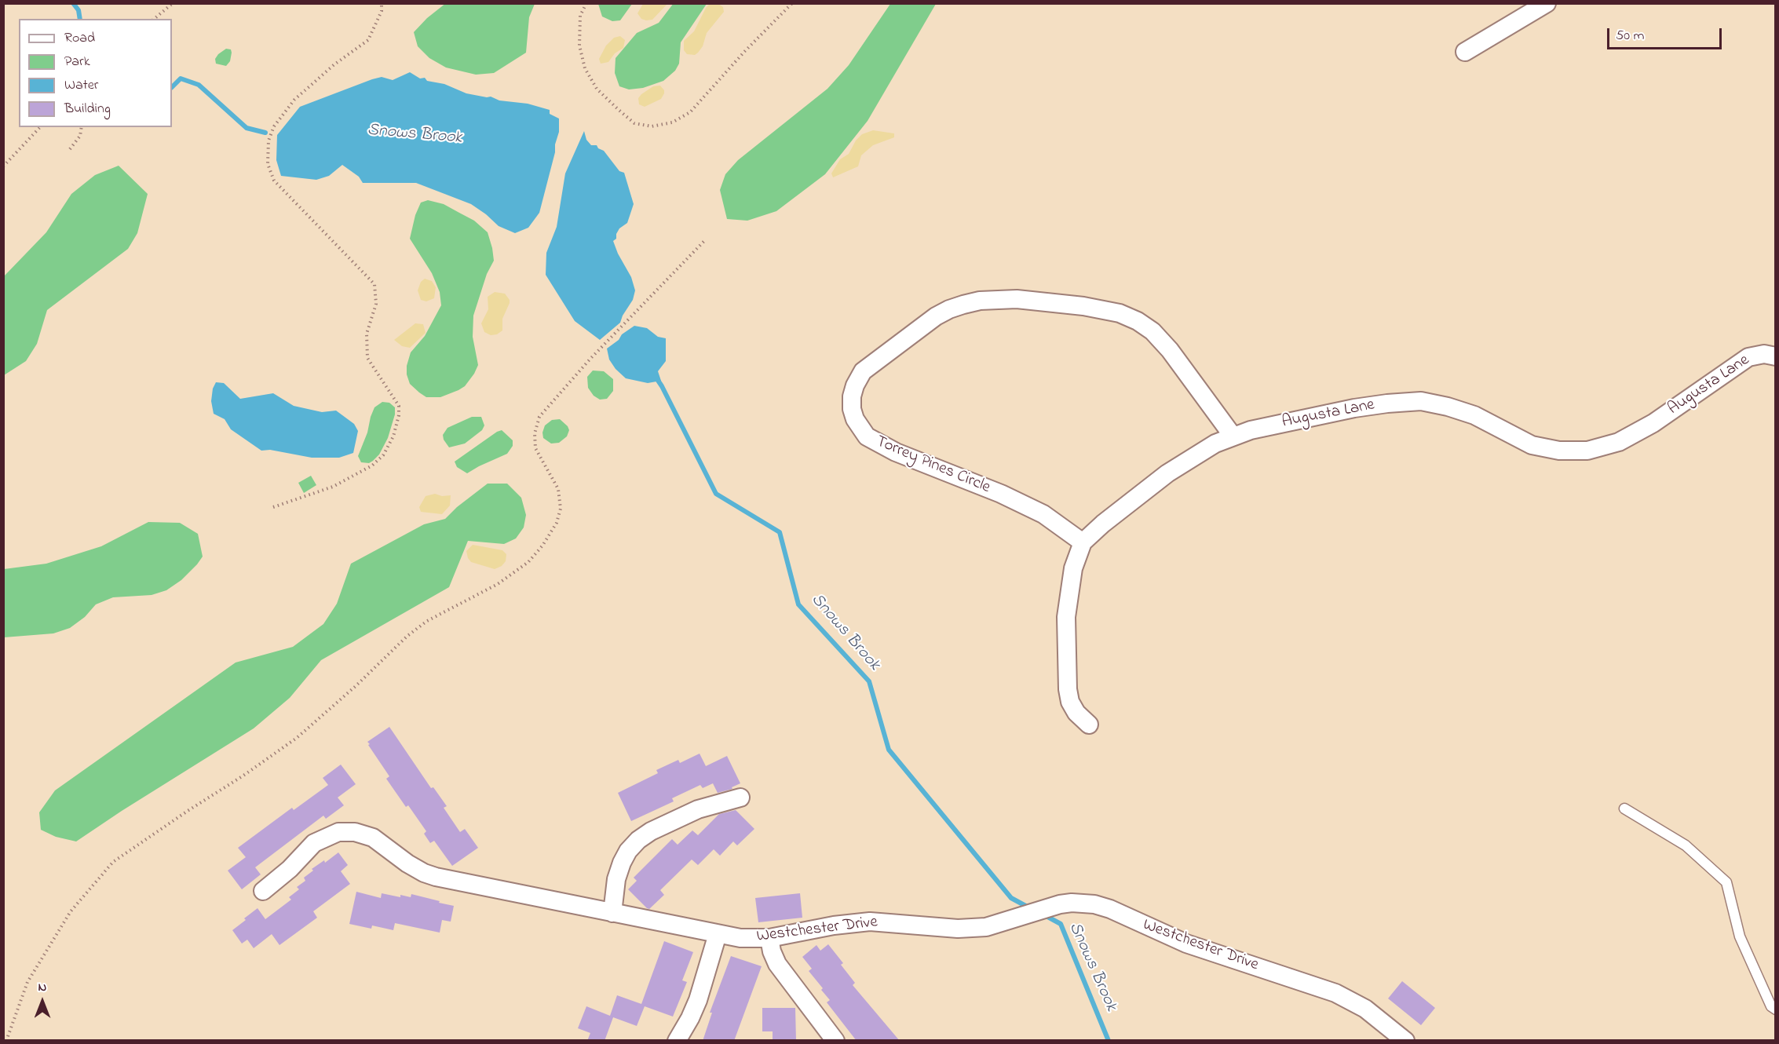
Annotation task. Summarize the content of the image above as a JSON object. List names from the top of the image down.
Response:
{
  "streets": {
    "street": ["Augusta Lane", "Torrey Pines Circle", "Westchester Drive"]
  },
  "crossings": [
    ["Augusta Lane", "Torrey Pines Circle"]
  ],
  "water": ["Snows Brook"],
  "legend": [
    "Road",
    "Park",
    "Water",
    "Building"
  ],
  "scale_bar": "50 m",
  "north": "top"
}
